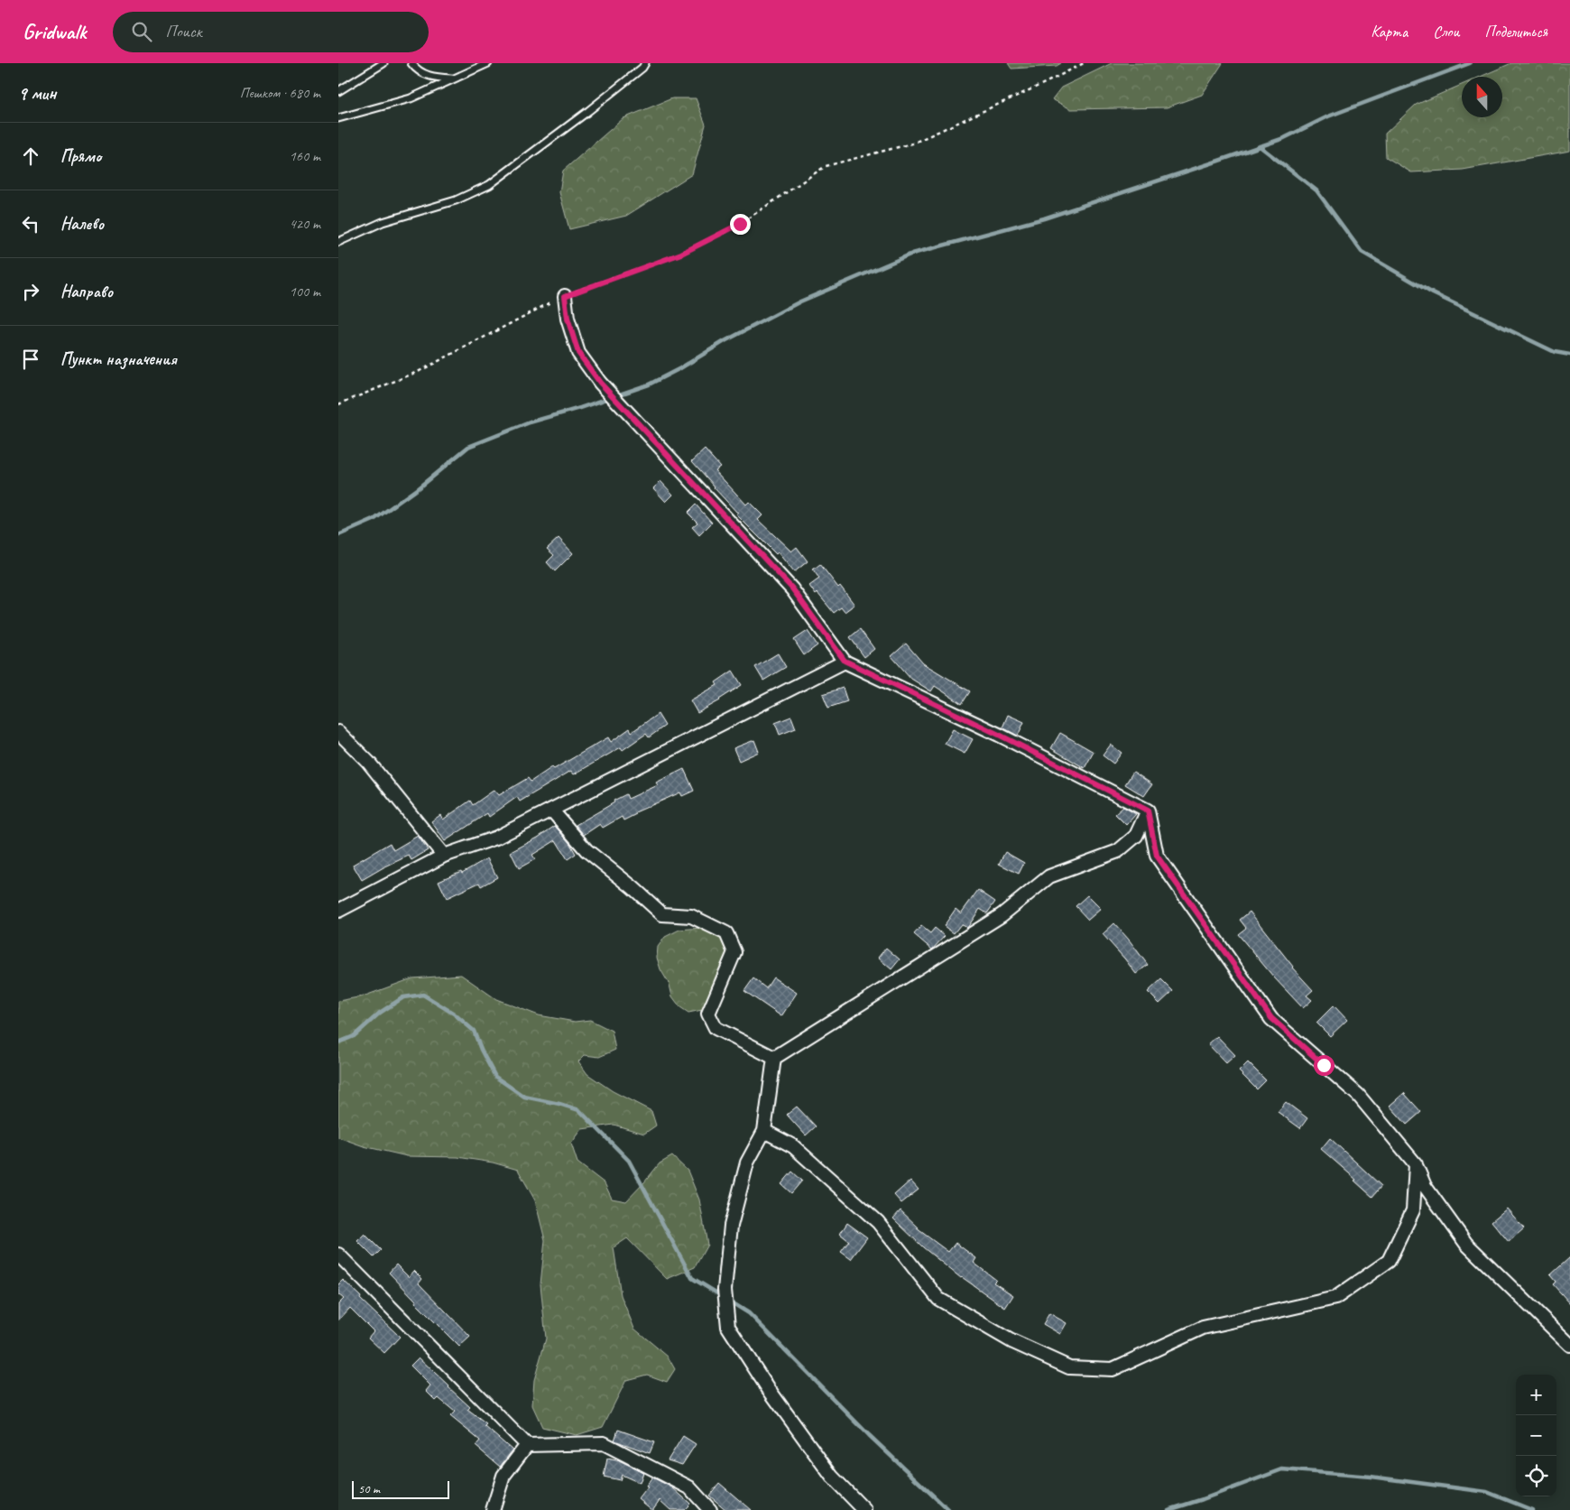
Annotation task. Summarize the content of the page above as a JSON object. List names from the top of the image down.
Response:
{
  "scale_bar": "50 m",
  "north": "top",
  "page": {
    "header": "Gridwalk",
    "search": "Поиск",
    "nav": ["Карта", "Слои", "Поделиться"],
    "heading": ["9 мин", "Пешком · 680 m"],
    "list": [
      ["Прямо", "160 m"],
      ["Налево", "420 m"],
      ["Направо", "100 m"],
      "Пункт назначения"
    ],
    "map_buttons": ["+", "−"],
    "scale": "50 m"
  }
}
